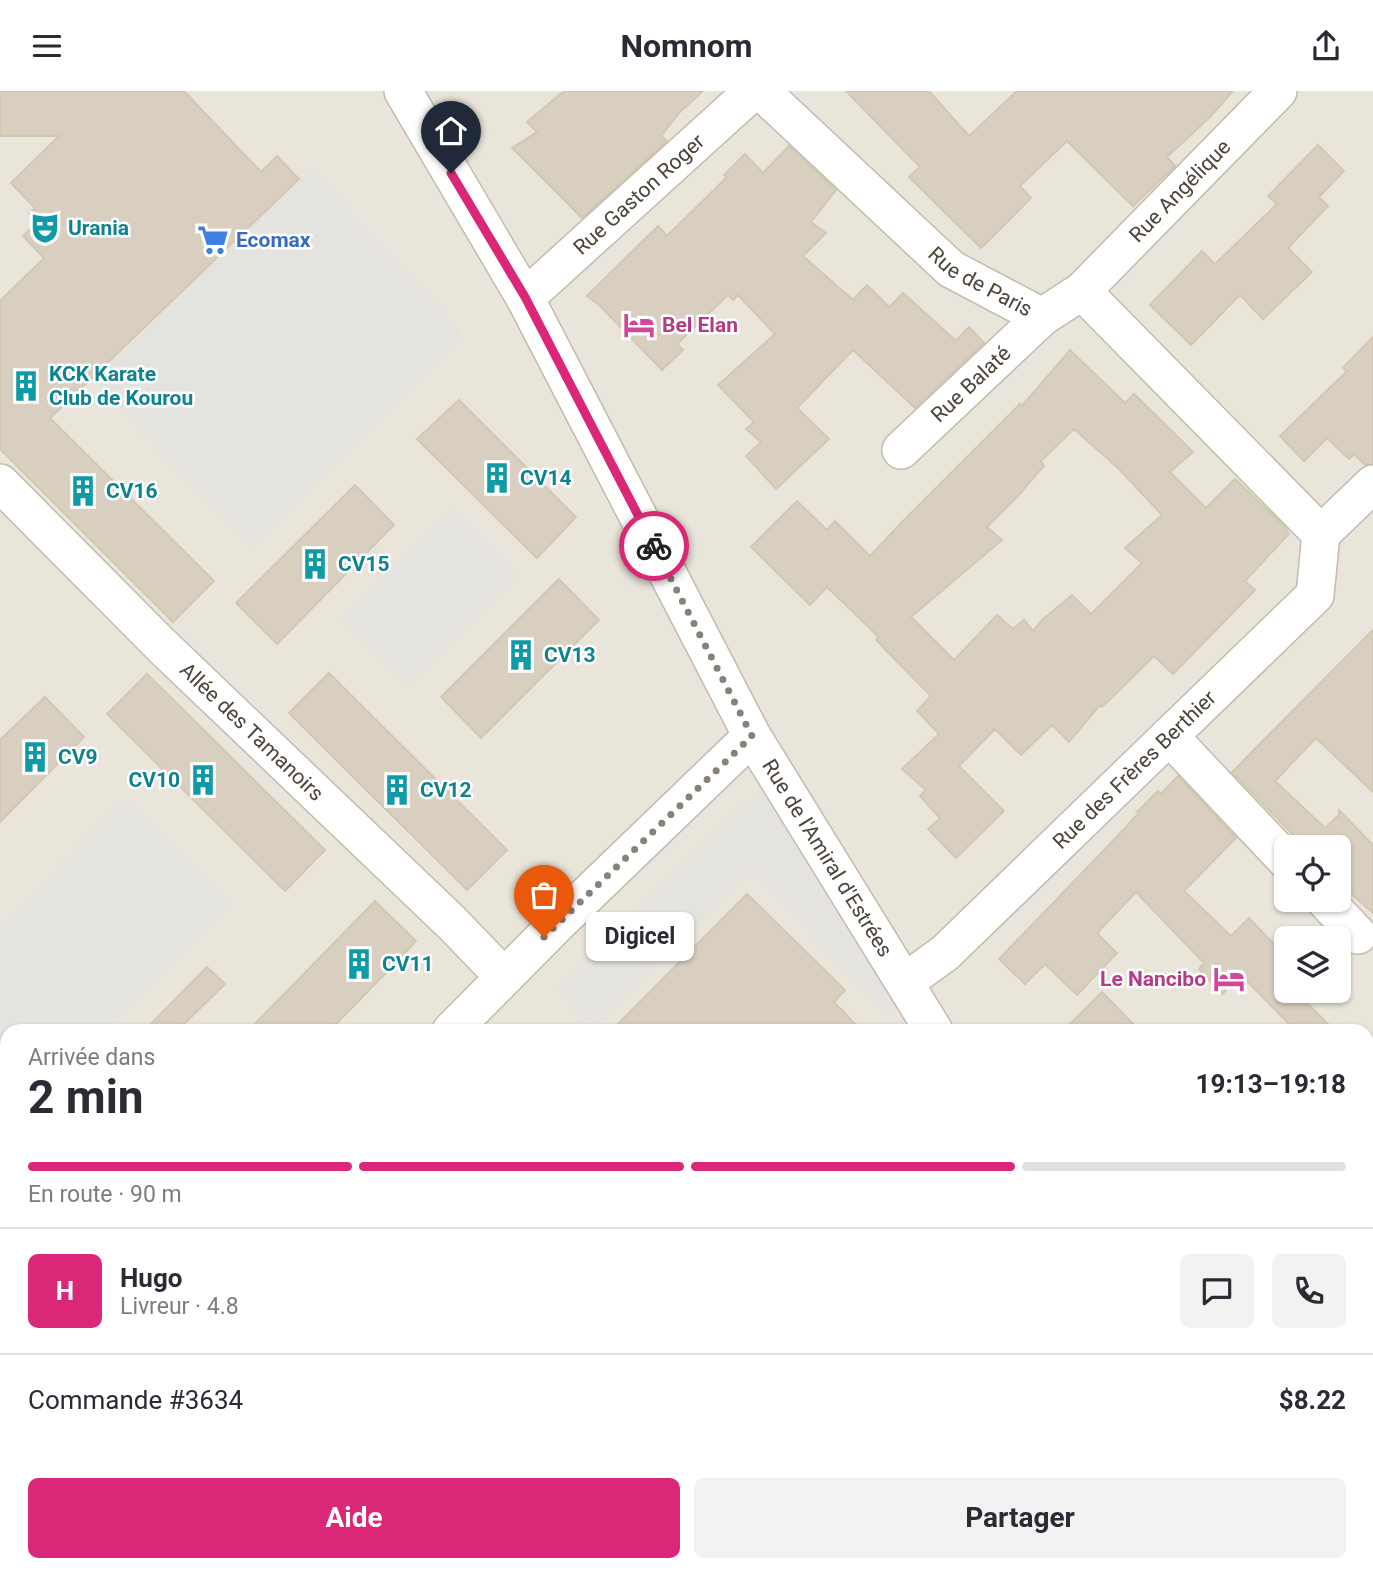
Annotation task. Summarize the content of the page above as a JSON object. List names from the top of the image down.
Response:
{
  "streets": {
    "street": [
      "Rue Angélique",
      "Rue Gaston Roger",
      "Rue de Paris",
      "Rue Balaté",
      "Allée des Tamanoirs",
      "Rue des Frères Berthier",
      "Rue de l'Amiral d'Estrées"
    ]
  },
  "crossings": [
    ["Rue Angélique", "Rue de Paris"],
    ["Rue Gaston Roger", "Rue de l'Amiral d'Estrées"],
    ["Rue de Paris", "Rue Balaté"],
    ["Rue des Frères Berthier", "Rue de l'Amiral d'Estrées"]
  ],
  "places": {
    "theatre": ["Urania"],
    "supermarket": ["Ecomax"],
    "hotel": ["Bel Elan", "Le Nancibo"],
    "building": [
      "KCK Karate Club de Kourou",
      "CV14",
      "CV16",
      "CV15",
      "CV13",
      "CV9",
      "CV10",
      "CV12",
      "CV11"
    ],
    "other": ["Digicel"]
  },
  "page": {
    "header": "Nomnom",
    "bubble": "Digicel",
    "heading": ["2 min", "Arrivée dans", "19:13–19:18"],
    "panel": [
      "Hugo",
      "Livreur · 4.8",
      "Commande #3634",
      "$8.22"
    ],
    "bar": "En route · 90 m",
    "round": "H",
    "buttons": ["Aide", "Partager"]
  }
}
